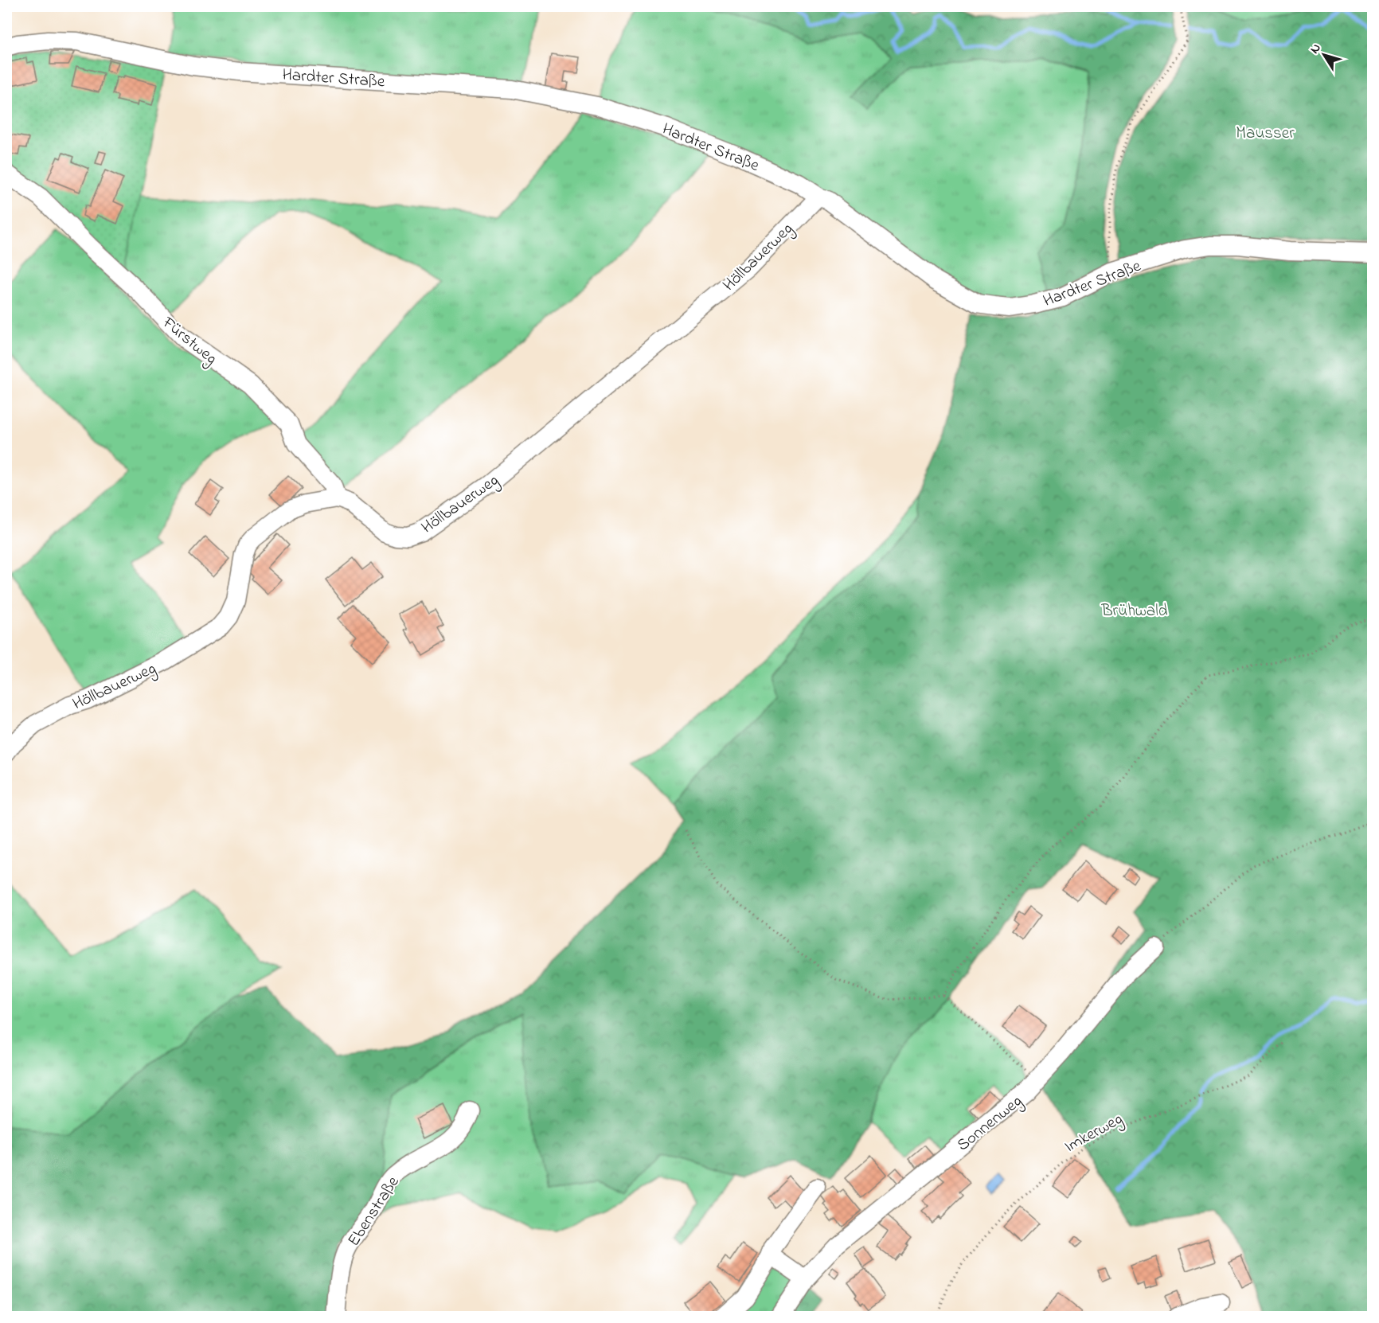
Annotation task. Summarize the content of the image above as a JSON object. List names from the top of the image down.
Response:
{
  "streets": {
    "street": [
      "Hardter Straße",
      "Höllbauerweg",
      "Fürstweg",
      "Sonnenweg",
      "Ebenstraße"
    ],
    "path": ["Imkerweg"]
  },
  "crossings": [
    ["Hardter Straße", "Höllbauerweg"],
    ["Höllbauerweg", "Fürstweg"]
  ],
  "parks": ["Mausser", "Brühwald"],
  "north": "top left"
}
